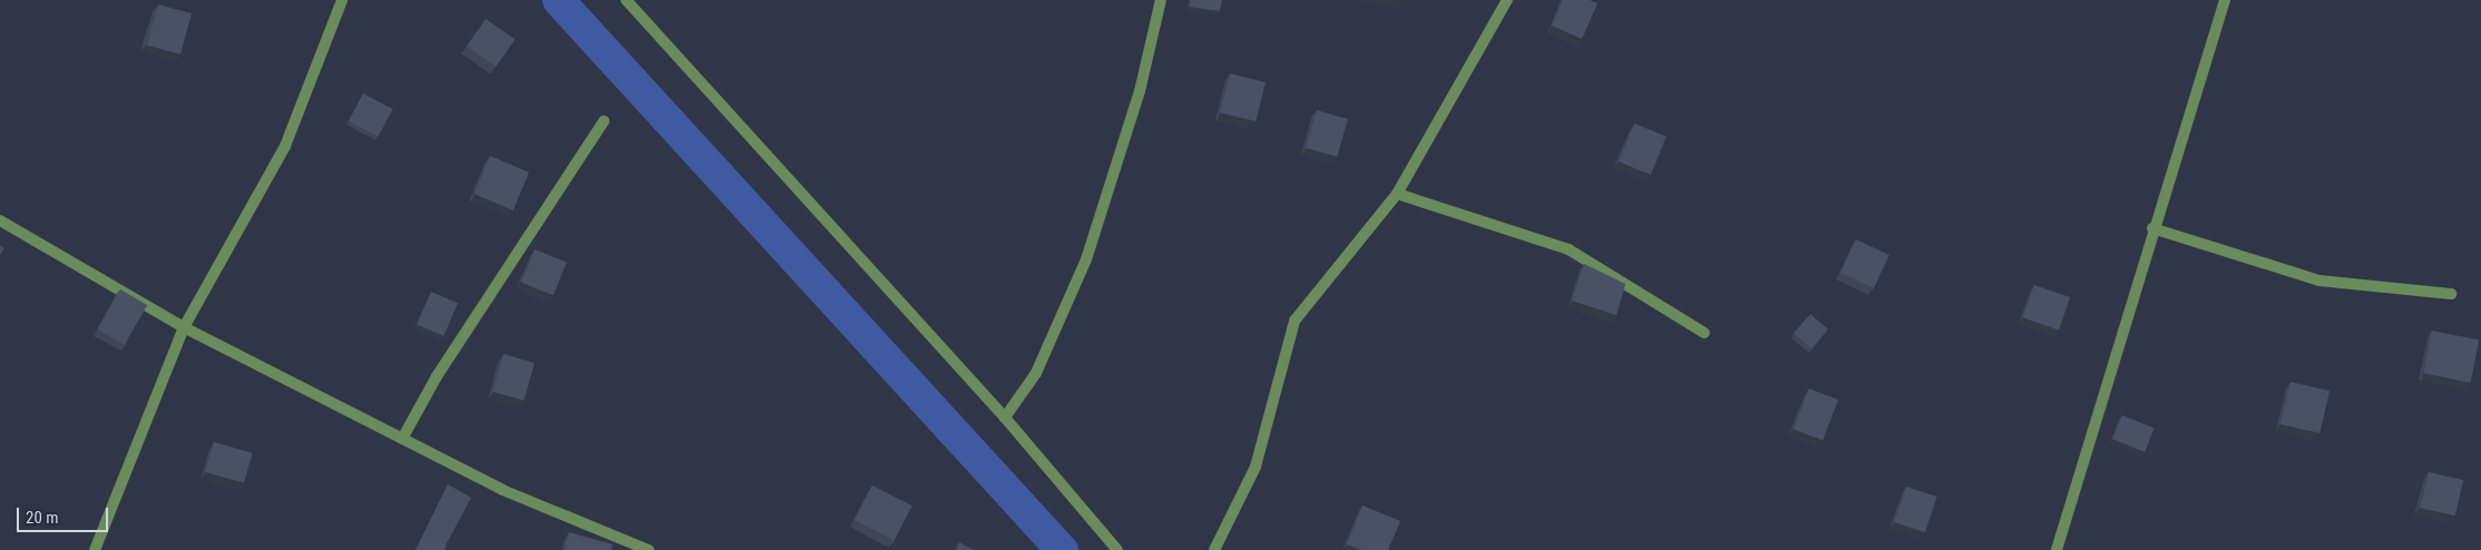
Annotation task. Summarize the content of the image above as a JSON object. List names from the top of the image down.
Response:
{
  "scale_bar": "20 m"
}
